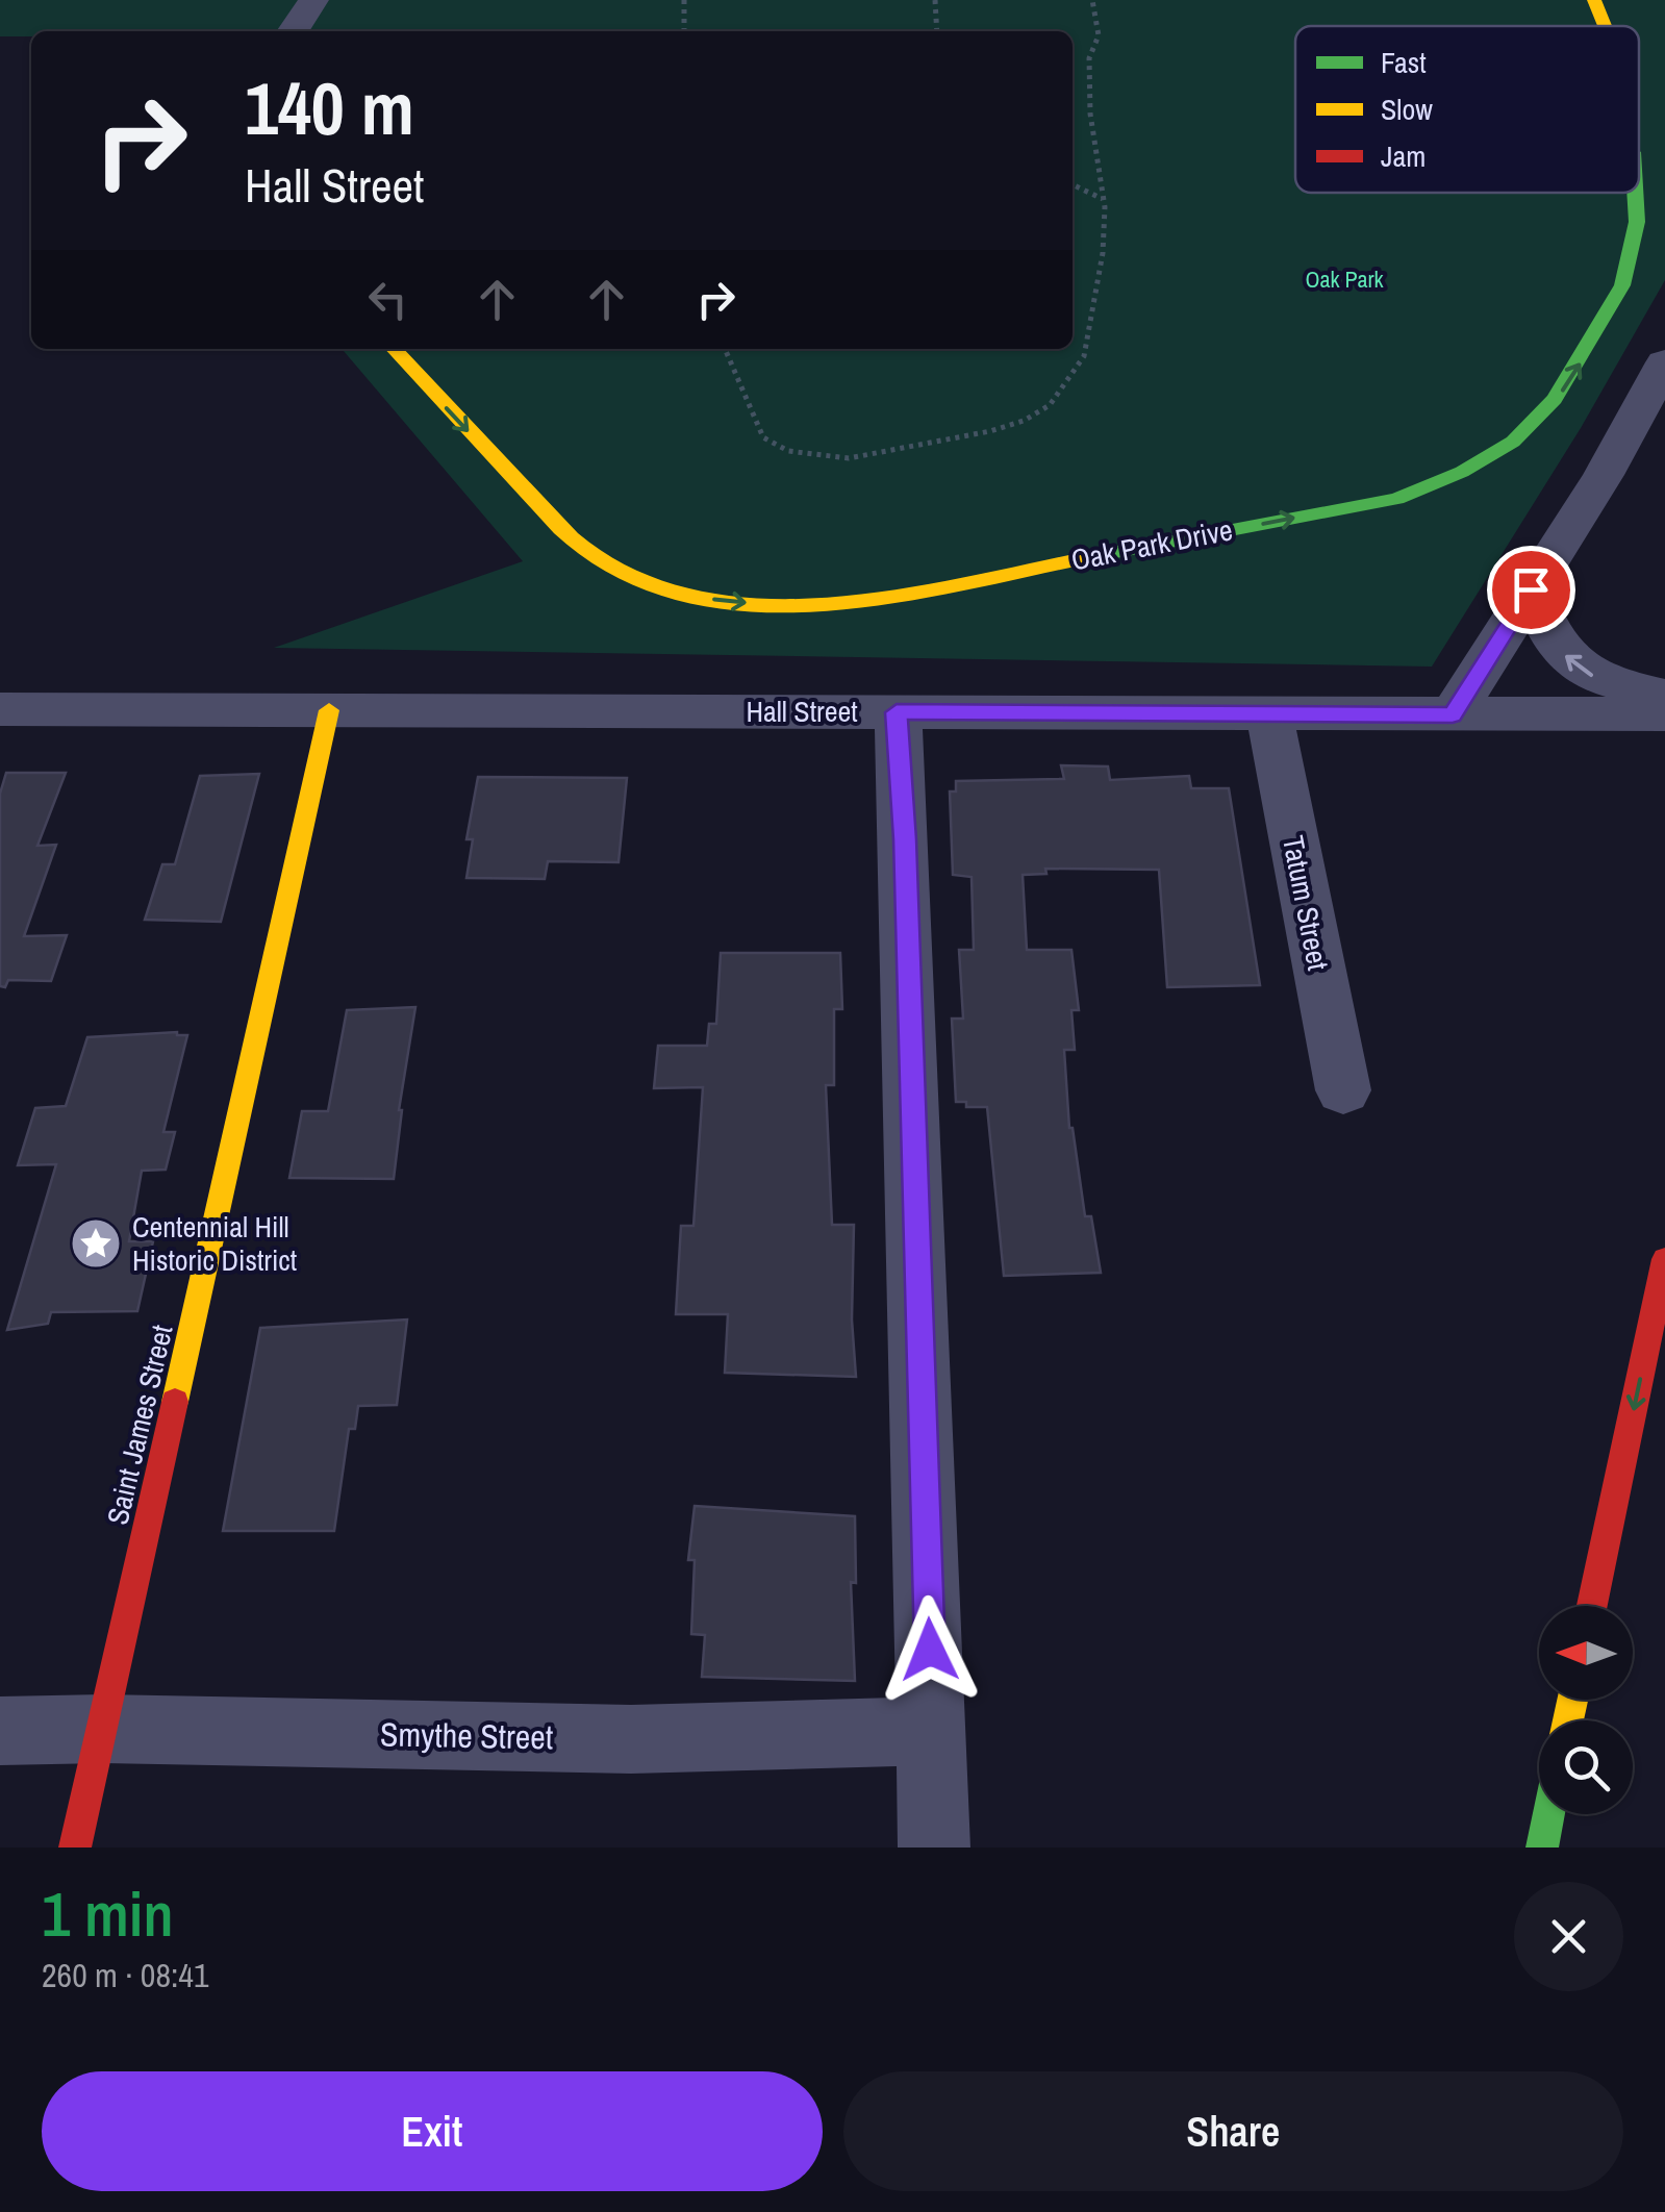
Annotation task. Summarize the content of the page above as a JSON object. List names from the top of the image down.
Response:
{
  "streets": {
    "main road": ["Oak Park Drive", "Saint James Street"],
    "street": ["Hall Street", "Tatum Street", "Smythe Street"]
  },
  "crossings": [
    ["Hall Street", "Tatum Street"],
    ["Hall Street", "Saint James Street"],
    ["Saint James Street", "Smythe Street"]
  ],
  "parks": ["Oak Park"],
  "places": {
    "place": ["Centennial Hill Historic District"]
  },
  "legend": ["Fast", "Slow", "Jam"],
  "north": "left",
  "page": {
    "turn": ["140 m", "Hall Street"],
    "heading": ["1 min", "260 m · 08:41"],
    "buttons": ["Exit", "Share"]
  }
}
